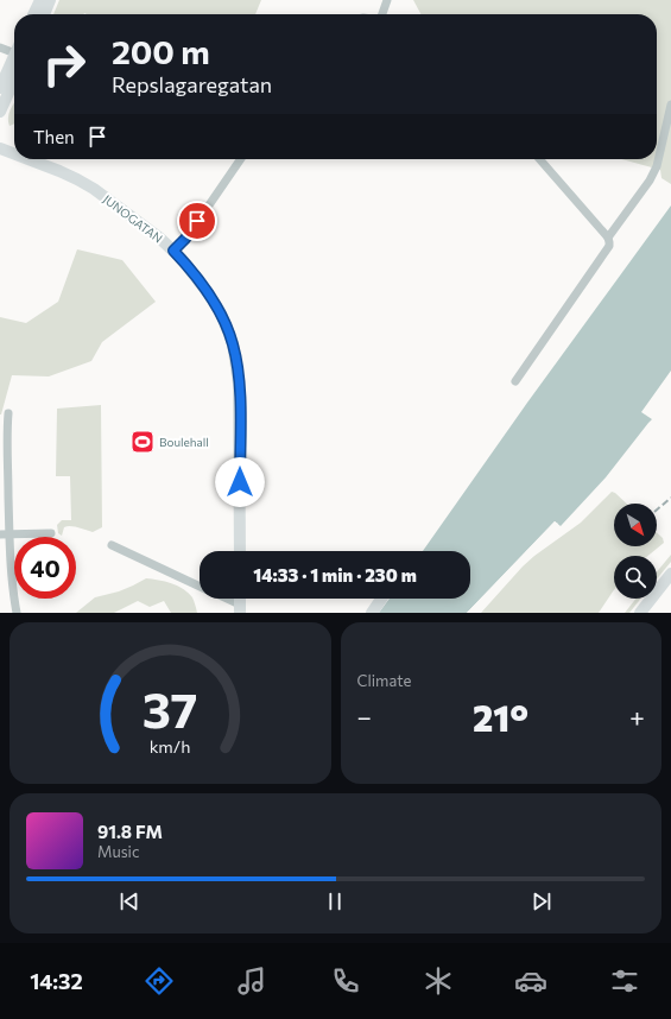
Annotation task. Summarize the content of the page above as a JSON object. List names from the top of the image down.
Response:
{
  "streets": {
    "street": ["JUNOGATAN"]
  },
  "places": {
    "sports": ["Boulehall"]
  },
  "north": "bottom right",
  "page": {
    "turn": ["200 m", "Repslagaregatan"],
    "then": "Then",
    "limit": "40",
    "trip": "14:33 · 1 min · 230 m",
    "tile": "Climate",
    "heat": ["−", "21°", "+"],
    "song": ["91.8 FM", "Music"],
    "tabs": "14:32",
    "gauge": ["37", "km/h"]
  }
}
